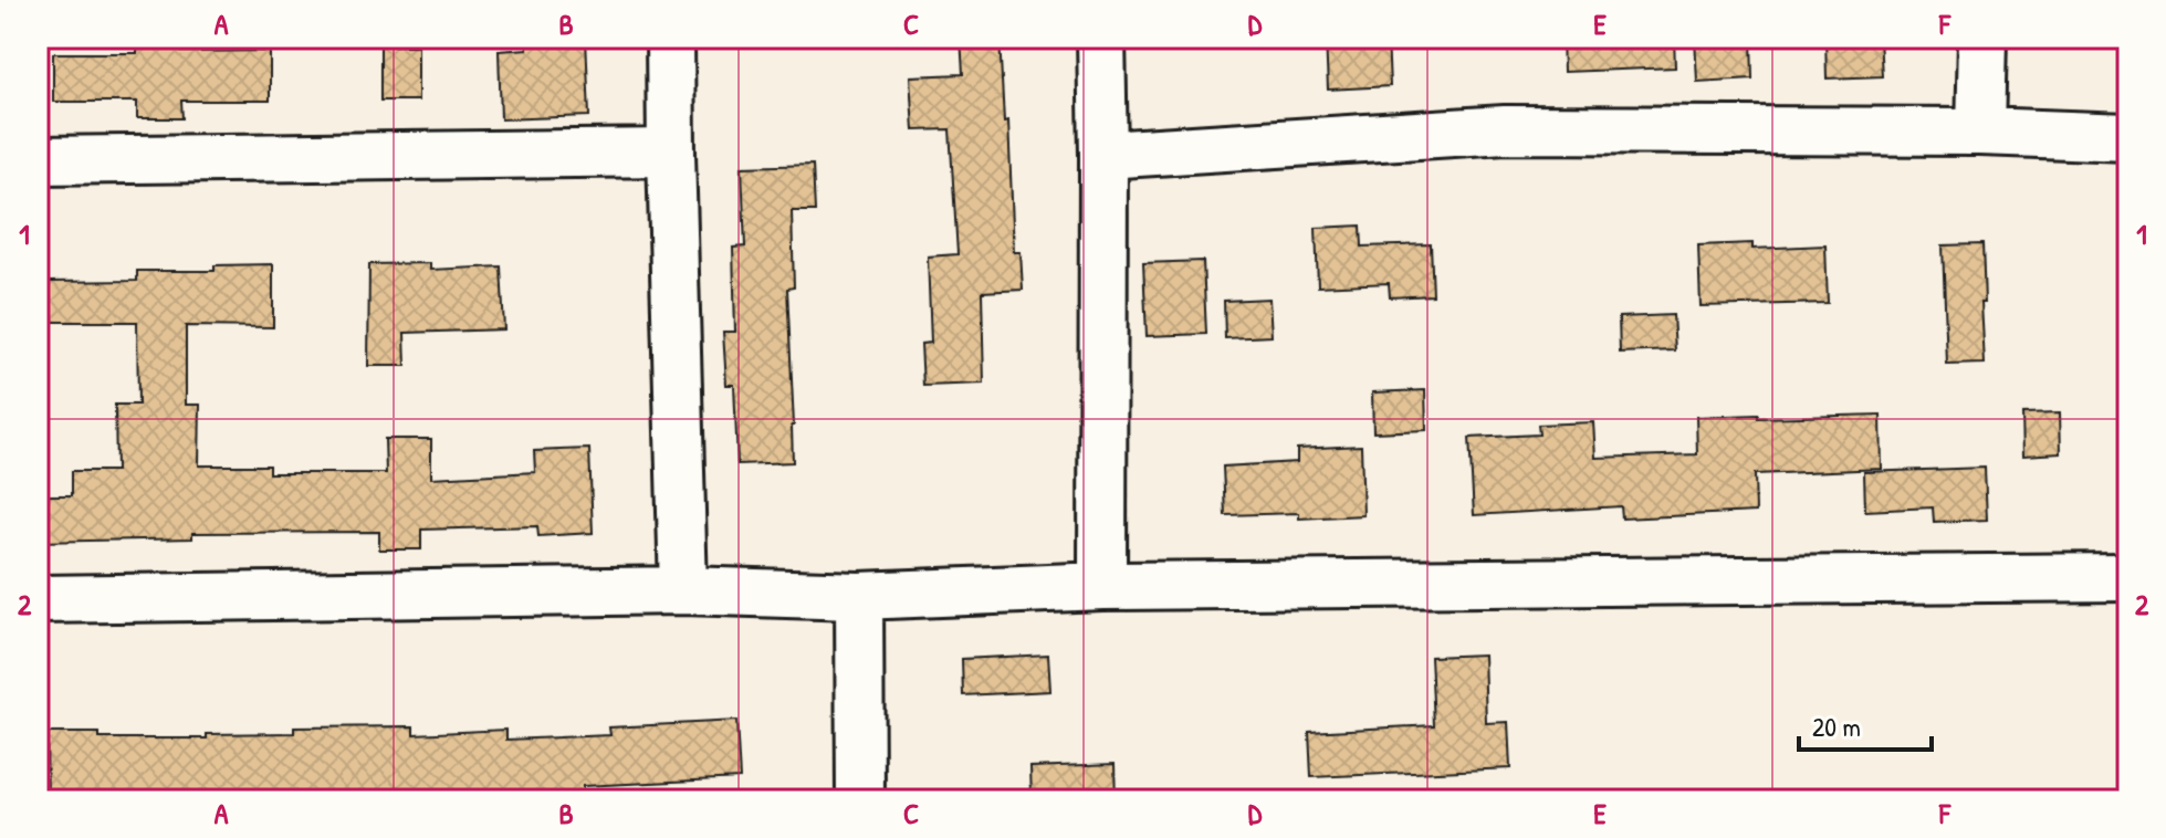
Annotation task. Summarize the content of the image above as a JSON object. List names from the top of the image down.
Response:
{
  "scale_bar": "20 m",
  "grid": {
    "columns": [
      "A",
      "B",
      "C",
      "D",
      "E",
      "F"
    ],
    "rows": ["1", "2"]
  }
}
